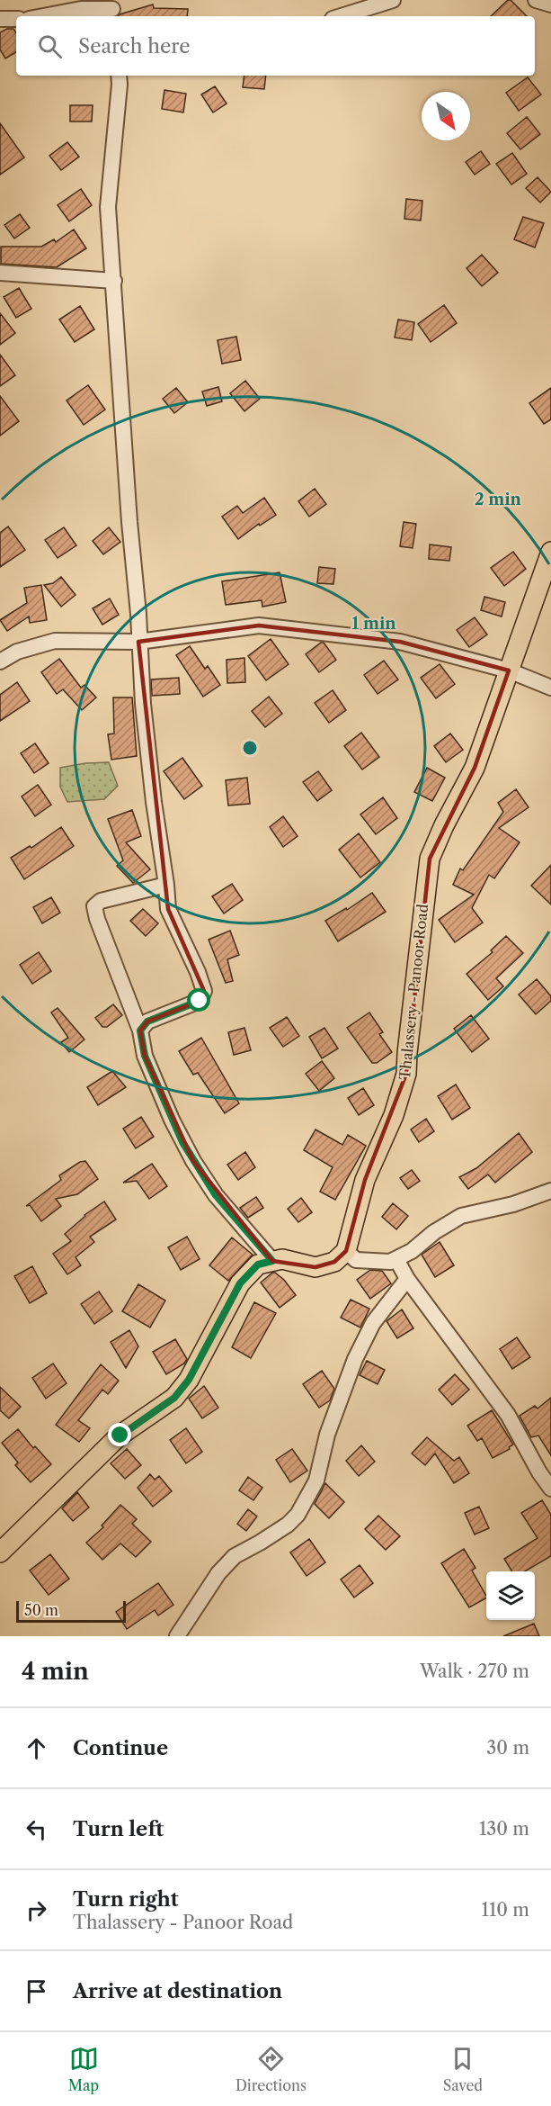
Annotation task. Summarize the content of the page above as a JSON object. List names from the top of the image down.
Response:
{
  "streets": {
    "main road": ["Thalassery - Panoor Road"]
  },
  "scale_bar": "50 m",
  "north": "bottom right",
  "page": {
    "search": "Search here",
    "scale": "50 m",
    "heading": ["4 min", "Walk · 270 m"],
    "list": [
      ["Continue", "30 m"],
      ["Turn left", "130 m"],
      ["Turn right", "Thalassery - Panoor Road", "110 m"],
      "Arrive at destination"
    ],
    "nav": ["Map", "Directions", "Saved"]
  },
  "rings": ["2 min", "1 min"]
}
